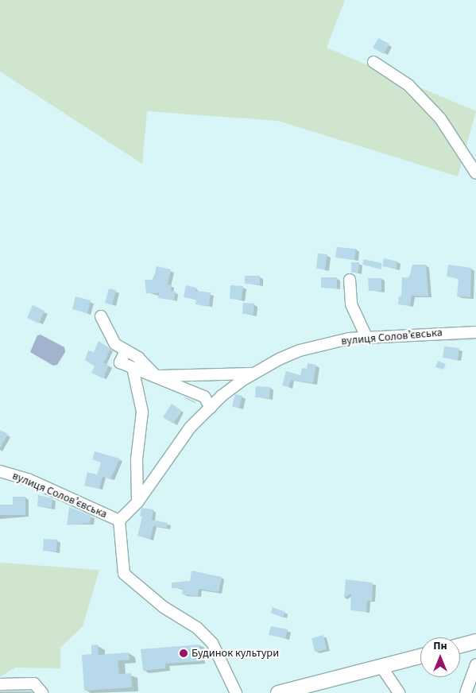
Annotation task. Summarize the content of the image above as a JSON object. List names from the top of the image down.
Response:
{
  "streets": {
    "street": ["вулиця Соловʼєвська"]
  },
  "places": ["Будинок культури"],
  "north": "top"
}
